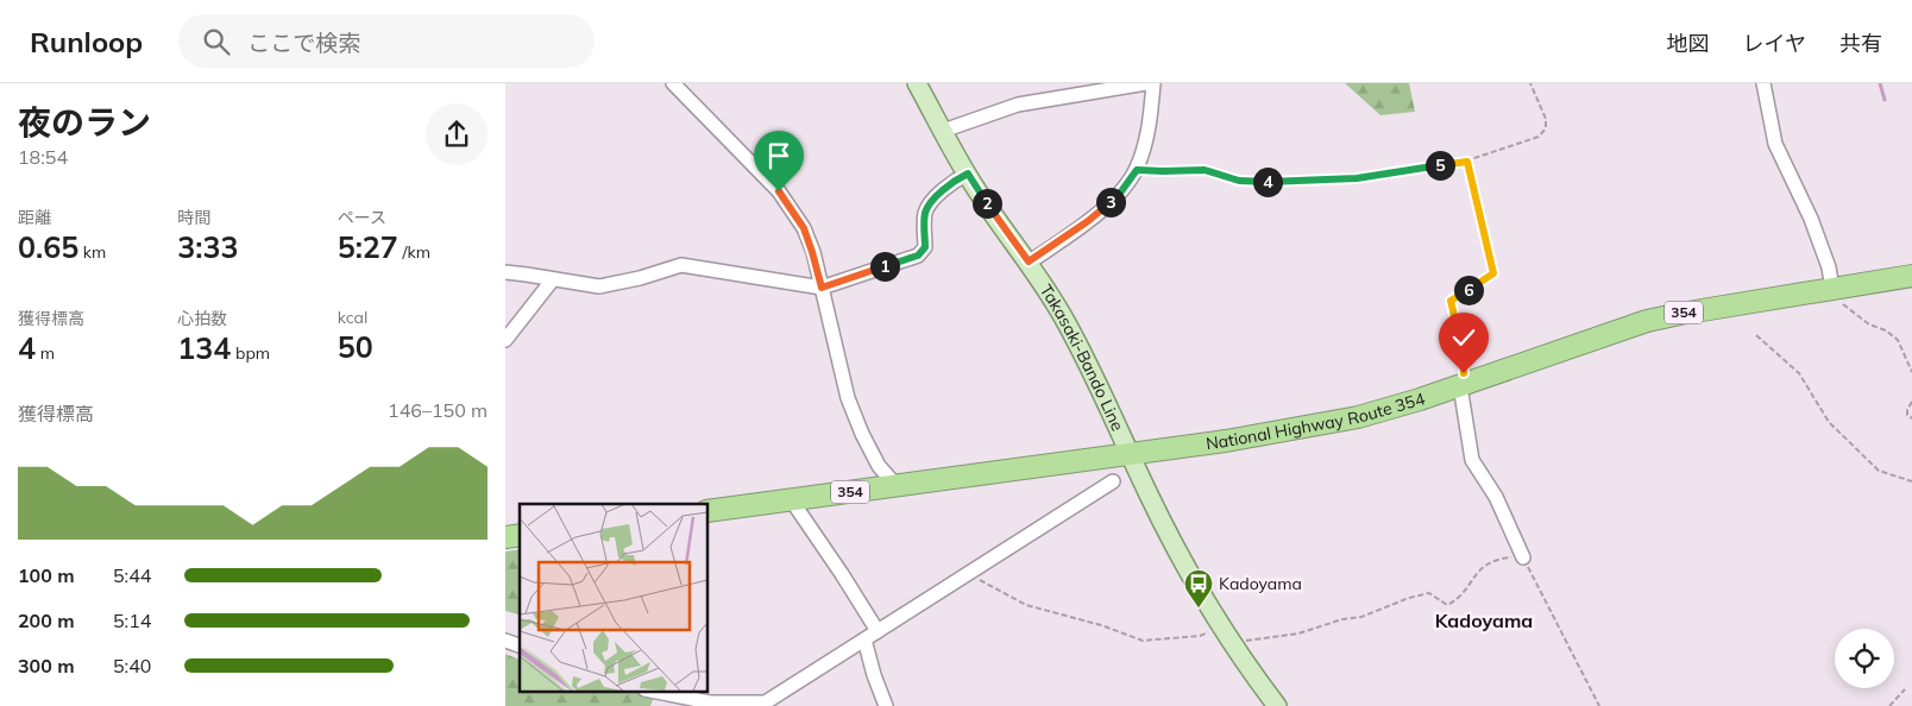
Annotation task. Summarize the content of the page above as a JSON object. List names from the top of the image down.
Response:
{
  "streets": {
    "highway": ["354", "National Highway Route 354"],
    "main road": ["Takasaki-Bando Line"]
  },
  "crossings": [
    ["Takasaki-Bando Line", "National Highway Route 354"]
  ],
  "districts": ["Kadoyama"],
  "places": {
    "bus stop": ["Kadoyama"]
  },
  "page": {
    "header": "Runloop",
    "search": "ここで検索",
    "nav": ["地図", "レイヤ", "共有"],
    "heading": ["夜のラン", "18:54"],
    "pins": [
      "5",
      "4",
      "3",
      "2",
      "1",
      "6"
    ],
    "stats": [
      ["距離", "0.65 km"],
      ["時間", "3:33"],
      ["ペース", "5:27 /km"],
      ["獲得標高", "4 m"],
      ["心拍数", "134 bpm"],
      ["kcal", "50"]
    ],
    "chart": ["獲得標高", "146–150 m"],
    "list": [
      {
        "name": "100 m",
        "note": "5:44"
      },
      {
        "name": "200 m",
        "note": "5:14"
      },
      {
        "name": "300 m",
        "note": "5:40"
      }
    ]
  }
}
